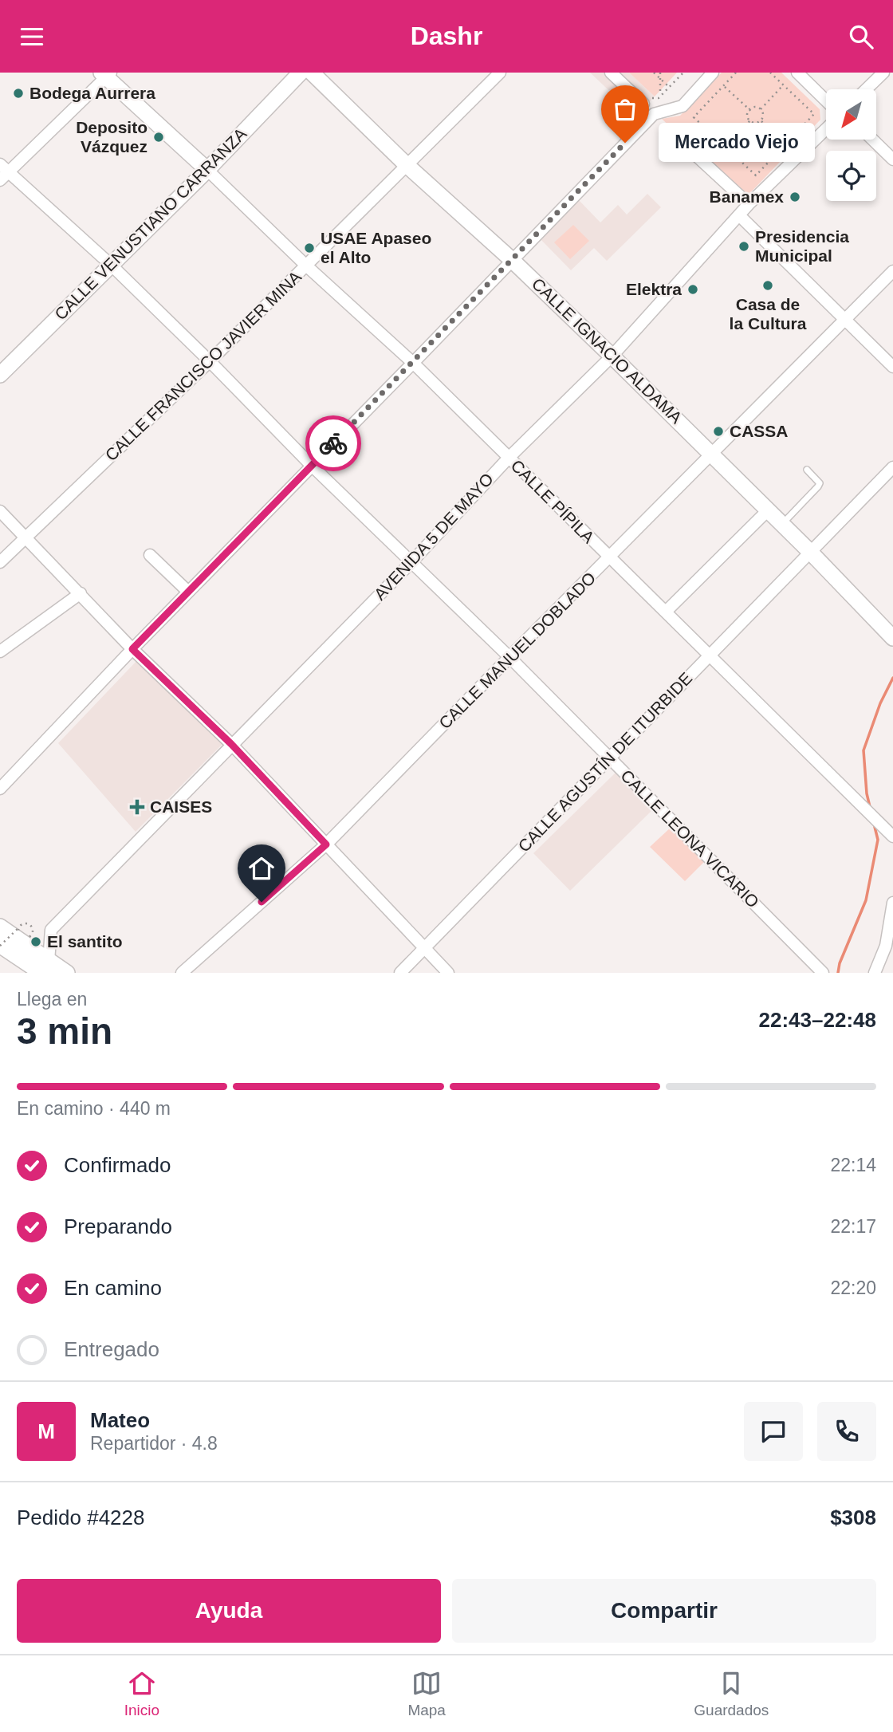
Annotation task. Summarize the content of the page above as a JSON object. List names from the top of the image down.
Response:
{
  "streets": {
    "street": [
      "CALLE VENUSTIANO CARRANZA",
      "CALLE IGNACIO ALDAMA",
      "CALLE FRANCISCO JAVIER MINA",
      "CALLE PÍPILA",
      "AVENIDA 5 DE MAYO",
      "CALLE MANUEL DOBLADO",
      "CALLE AGUSTÍN DE ITURBIDE",
      "CALLE LEONA VICARIO"
    ]
  },
  "crossings": [
    ["CALLE VENUSTIANO CARRANZA", "CALLE PÍPILA"],
    ["CALLE VENUSTIANO CARRANZA", "CALLE LEONA VICARIO"],
    ["CALLE IGNACIO ALDAMA", "CALLE FRANCISCO JAVIER MINA"],
    ["CALLE IGNACIO ALDAMA", "AVENIDA 5 DE MAYO"],
    ["CALLE IGNACIO ALDAMA", "CALLE MANUEL DOBLADO"],
    ["CALLE IGNACIO ALDAMA", "CALLE AGUSTÍN DE ITURBIDE"],
    ["CALLE FRANCISCO JAVIER MINA", "CALLE PÍPILA"],
    ["CALLE FRANCISCO JAVIER MINA", "CALLE LEONA VICARIO"],
    ["CALLE PÍPILA", "AVENIDA 5 DE MAYO"],
    ["CALLE PÍPILA", "CALLE MANUEL DOBLADO"],
    ["CALLE PÍPILA", "CALLE AGUSTÍN DE ITURBIDE"],
    ["AVENIDA 5 DE MAYO", "CALLE LEONA VICARIO"],
    ["CALLE MANUEL DOBLADO", "CALLE LEONA VICARIO"],
    ["CALLE AGUSTÍN DE ITURBIDE", "CALLE LEONA VICARIO"]
  ],
  "places": {
    "other": [
      "Bodega Aurrera",
      "Deposito Vázquez",
      "Mercado Viejo",
      "Banamex",
      "Presidencia Municipal",
      "USAE Apaseo el Alto",
      "Casa de la Cultura",
      "Elektra",
      "CASSA",
      "El santito"
    ],
    "health": ["CAISES"]
  },
  "north": "bottom left",
  "page": {
    "header": "Dashr",
    "bubble": "Mercado Viejo",
    "heading": ["3 min", "Llega en", "22:43–22:48"],
    "panel": [
      "Mateo",
      "Repartidor · 4.8",
      "Pedido #4228",
      "$308"
    ],
    "bar": "En camino · 440 m",
    "list": [
      ["Confirmado", "22:14"],
      ["Preparando", "22:17"],
      ["En camino", "22:20"],
      "Entregado"
    ],
    "round": "M",
    "buttons": ["Ayuda", "Compartir"],
    "tabs": ["Inicio", "Mapa", "Guardados"]
  }
}
